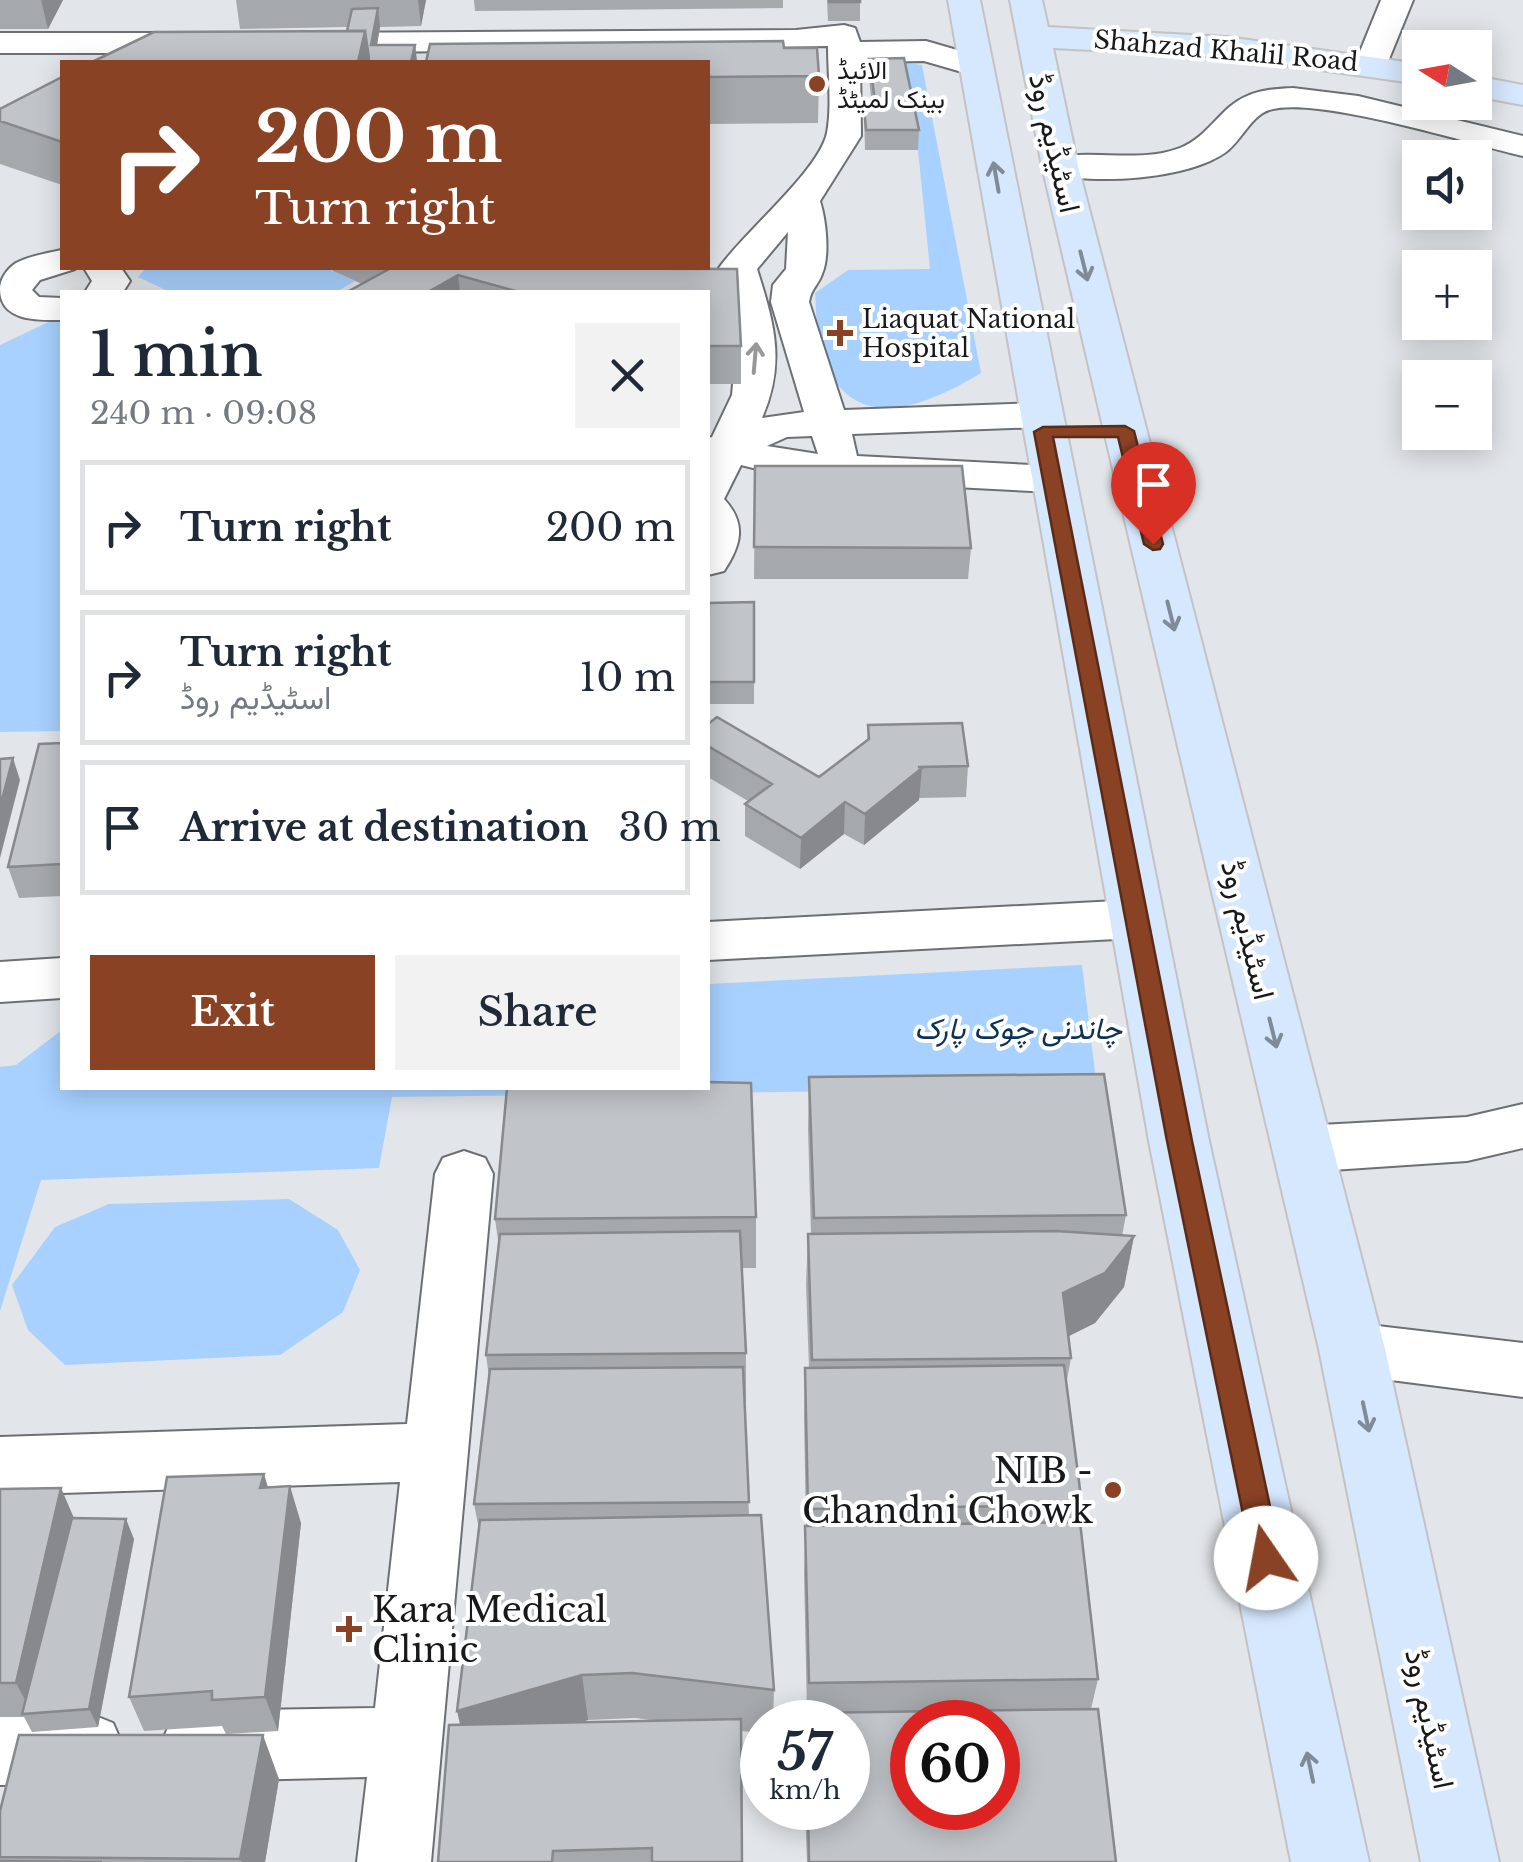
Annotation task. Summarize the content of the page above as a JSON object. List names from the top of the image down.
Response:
{
  "streets": {
    "main road": ["Shahzad Khalil Road", "اسٹیڈیم روڈ"]
  },
  "crossings": [
    ["Shahzad Khalil Road", "اسٹیڈیم روڈ"]
  ],
  "parks": ["چاندنی چوک پارک"],
  "places": {
    "other": ["الائیڈ بینک لمیٹڈ", "NIB - Chandni Chowk"],
    "health": ["Liaquat National Hospital", "Kara Medical Clinic"]
  },
  "north": "left",
  "page": {
    "map_buttons": ["+", "−"],
    "turn": ["200 m", "Turn right"],
    "heading": ["1 min", "240 m · 09:08"],
    "list": [
      {
        "name": "Turn right",
        "value": "200 m"
      },
      {
        "name": "Turn right",
        "note": "اسٹیڈیم روڈ",
        "value": "10 m"
      },
      {
        "name": "Arrive at destination",
        "value": "30 m"
      }
    ],
    "buttons": ["Exit", "Share"],
    "speed": "57 km/h",
    "limit": "60"
  }
}
